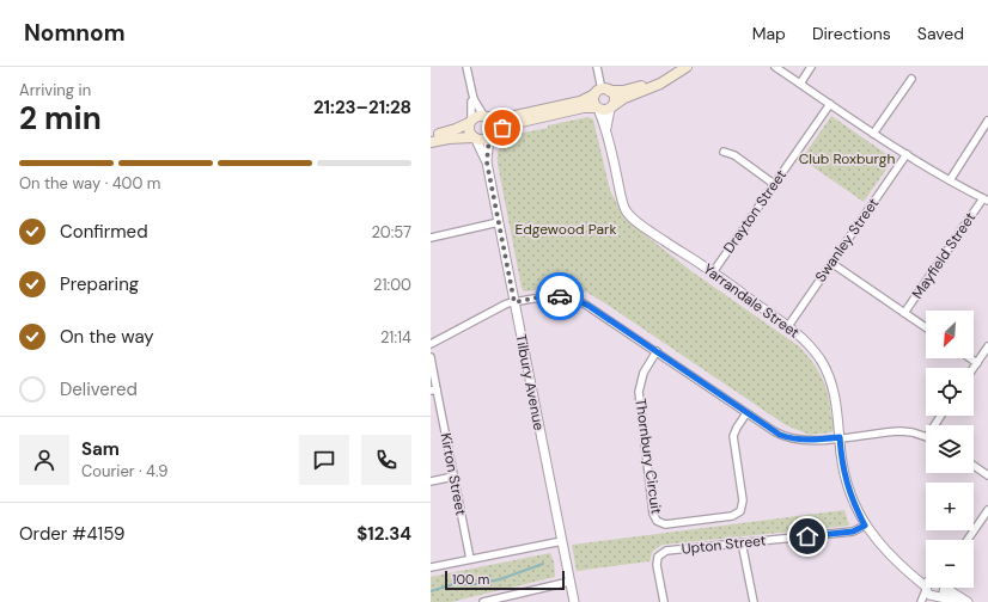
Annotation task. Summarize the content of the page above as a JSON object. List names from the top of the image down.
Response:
{
  "streets": {
    "street": [
      "Drayton Street",
      "Swanley Street",
      "Mayfield Street",
      "Yarrandale Street",
      "Tilbury Avenue",
      "Thornbury Circuit",
      "Kirton Street",
      "Upton Street"
    ]
  },
  "crossings": [
    ["Drayton Street", "Yarrandale Street"],
    ["Swanley Street", "Yarrandale Street"],
    ["Yarrandale Street", "Upton Street"]
  ],
  "parks": ["Club Roxburgh", "Edgewood Park"],
  "scale_bar": "100 m",
  "north": "bottom left",
  "page": {
    "header": "Nomnom",
    "nav": ["Map", "Directions", "Saved"],
    "heading": ["2 min", "Arriving in", "21:23–21:28"],
    "panel": [
      "Sam",
      "Courier · 4.9",
      "Order #4159",
      "$12.34"
    ],
    "bar": "On the way · 400 m",
    "list": [
      ["Confirmed", "20:57"],
      ["Preparing", "21:00"],
      ["On the way", "21:14"],
      "Delivered"
    ],
    "map_buttons": ["+", "−"],
    "scale": "100 m"
  }
}
